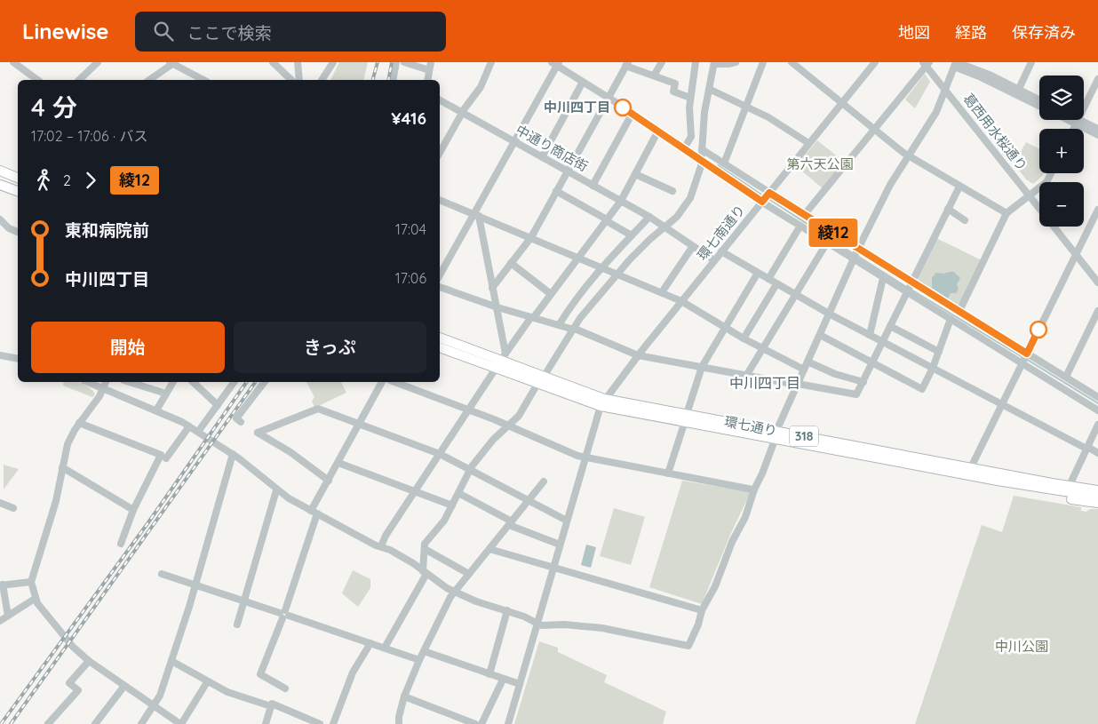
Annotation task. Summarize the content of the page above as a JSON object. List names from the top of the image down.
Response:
{
  "streets": {
    "main road": ["環七通り", "318"],
    "street": ["葛西用水桜通り", "中通り商店街", "環七南通り"]
  },
  "crossings": [
    ["中通り商店街", "環七南通り"],
    ["環七南通り", "環七通り"],
    ["環七通り", "318"]
  ],
  "districts": ["中川四丁目"],
  "parks": ["第六天公園", "中川公園"],
  "places": ["中川四丁目"],
  "lines": ["bus line 綾12"],
  "page": {
    "header": "Linewise",
    "search": "ここで検索",
    "nav": ["地図", "経路", "保存済み"],
    "on_map": "綾12",
    "map_buttons": ["+", "−"],
    "heading": ["4 分", "17:02 – 17:06 · バス", "¥416"],
    "legs": ["2", "綾12"],
    "list": [
      {
        "name": "東和病院前",
        "value": "17:04"
      },
      {
        "name": "中川四丁目",
        "value": "17:06"
      }
    ],
    "buttons": ["開始", "きっぷ"]
  }
}
